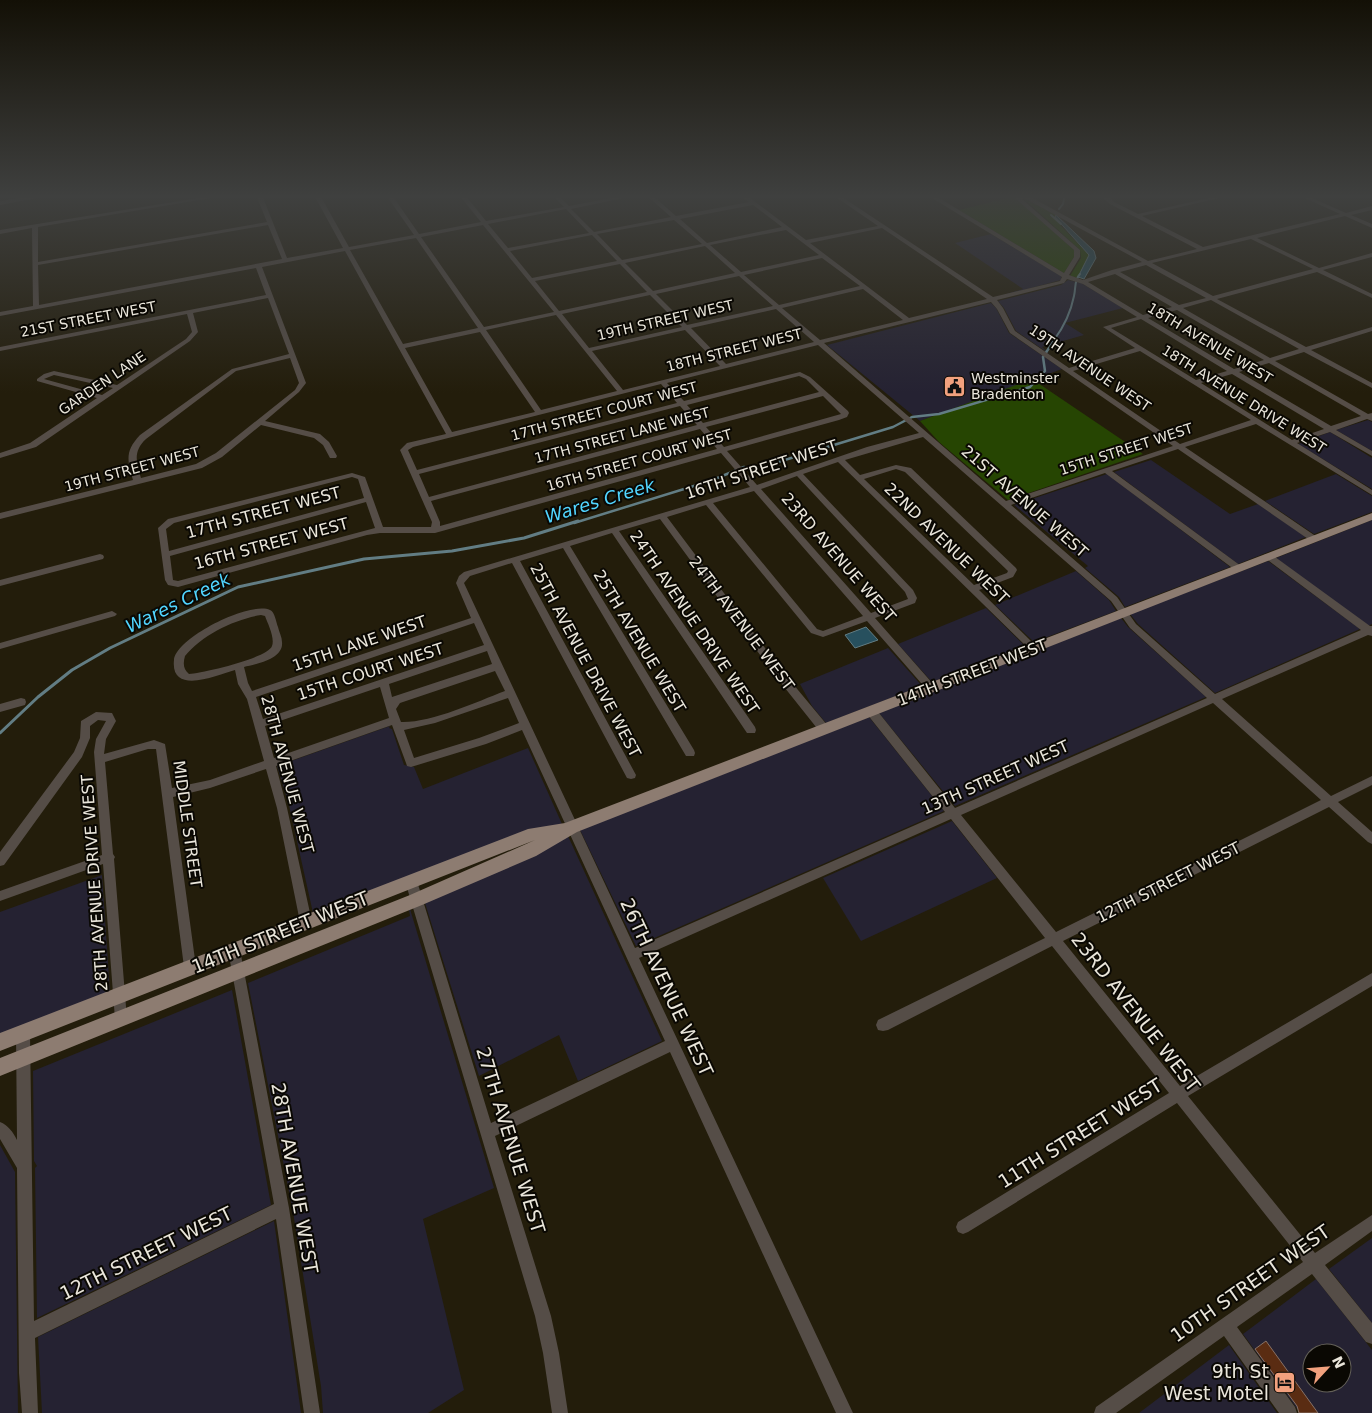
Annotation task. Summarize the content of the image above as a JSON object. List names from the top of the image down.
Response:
{
  "streets": {
    "main road": ["14TH STREET WEST"],
    "street": [
      "21ST STREET WEST",
      "19TH STREET WEST",
      "18TH AVENUE WEST",
      "18TH STREET WEST",
      "19TH AVENUE WEST",
      "GARDEN LANE",
      "18TH AVENUE DRIVE WEST",
      "17TH STREET COURT WEST",
      "17TH STREET LANE WEST",
      "15TH STREET WEST",
      "16TH STREET COURT WEST",
      "16TH STREET WEST",
      "21ST AVENUE WEST",
      "17TH STREET WEST",
      "22ND AVENUE WEST",
      "23RD AVENUE WEST",
      "24TH AVENUE DRIVE WEST",
      "24TH AVENUE WEST",
      "25TH AVENUE WEST",
      "15TH LANE WEST",
      "25TH AVENUE DRIVE WEST",
      "15TH COURT WEST",
      "28TH AVENUE WEST",
      "13TH STREET WEST",
      "MIDDLE STREET",
      "12TH STREET WEST",
      "28TH AVENUE DRIVE WEST",
      "26TH AVENUE WEST",
      "11TH STREET WEST",
      "27TH AVENUE WEST",
      "10TH STREET WEST"
    ]
  },
  "crossings": [
    ["21ST STREET WEST", "GARDEN LANE"],
    ["19TH STREET WEST", "21ST AVENUE WEST"],
    ["18TH AVENUE WEST", "18TH STREET WEST"],
    ["18TH AVENUE WEST", "18TH AVENUE DRIVE WEST"],
    ["18TH STREET WEST", "19TH AVENUE WEST"],
    ["18TH STREET WEST", "17TH STREET COURT WEST"],
    ["18TH STREET WEST", "21ST AVENUE WEST"],
    ["18TH STREET WEST", "23RD AVENUE WEST"],
    ["19TH AVENUE WEST", "15TH STREET WEST"],
    ["19TH AVENUE WEST", "14TH STREET WEST"],
    ["18TH AVENUE DRIVE WEST", "15TH STREET WEST"],
    ["17TH STREET COURT WEST", "17TH STREET LANE WEST"],
    ["17TH STREET COURT WEST", "16TH STREET COURT WEST"],
    ["17TH STREET COURT WEST", "23RD AVENUE WEST"],
    ["17TH STREET LANE WEST", "16TH STREET COURT WEST"],
    ["17TH STREET LANE WEST", "23RD AVENUE WEST"],
    ["15TH STREET WEST", "21ST AVENUE WEST"],
    ["16TH STREET COURT WEST", "16TH STREET WEST"],
    ["16TH STREET COURT WEST", "23RD AVENUE WEST"],
    ["16TH STREET WEST", "21ST AVENUE WEST"],
    ["16TH STREET WEST", "17TH STREET WEST"],
    ["16TH STREET WEST", "22ND AVENUE WEST"],
    ["16TH STREET WEST", "23RD AVENUE WEST"],
    ["16TH STREET WEST", "24TH AVENUE DRIVE WEST"],
    ["16TH STREET WEST", "24TH AVENUE WEST"],
    ["16TH STREET WEST", "25TH AVENUE WEST"],
    ["16TH STREET WEST", "25TH AVENUE DRIVE WEST"],
    ["16TH STREET WEST", "26TH AVENUE WEST"],
    ["21ST AVENUE WEST", "14TH STREET WEST"],
    ["21ST AVENUE WEST", "13TH STREET WEST"],
    ["21ST AVENUE WEST", "12TH STREET WEST"],
    ["22ND AVENUE WEST", "14TH STREET WEST"],
    ["23RD AVENUE WEST", "14TH STREET WEST"],
    ["23RD AVENUE WEST", "13TH STREET WEST"],
    ["23RD AVENUE WEST", "12TH STREET WEST"],
    ["23RD AVENUE WEST", "11TH STREET WEST"],
    ["23RD AVENUE WEST", "10TH STREET WEST"],
    ["24TH AVENUE WEST", "14TH STREET WEST"],
    ["15TH LANE WEST", "28TH AVENUE WEST"],
    ["15TH LANE WEST", "26TH AVENUE WEST"],
    ["15TH COURT WEST", "28TH AVENUE WEST"],
    ["15TH COURT WEST", "26TH AVENUE WEST"],
    ["14TH STREET WEST", "28TH AVENUE WEST"],
    ["14TH STREET WEST", "MIDDLE STREET"],
    ["14TH STREET WEST", "28TH AVENUE DRIVE WEST"],
    ["14TH STREET WEST", "26TH AVENUE WEST"],
    ["14TH STREET WEST", "27TH AVENUE WEST"],
    ["28TH AVENUE WEST", "12TH STREET WEST"],
    ["13TH STREET WEST", "26TH AVENUE WEST"],
    ["MIDDLE STREET", "28TH AVENUE DRIVE WEST"]
  ],
  "water": ["Wares Creek"],
  "places": {
    "public building": ["Westminster Bradenton"],
    "hotel": ["9th St West Motel"]
  },
  "north": "top right"
}
